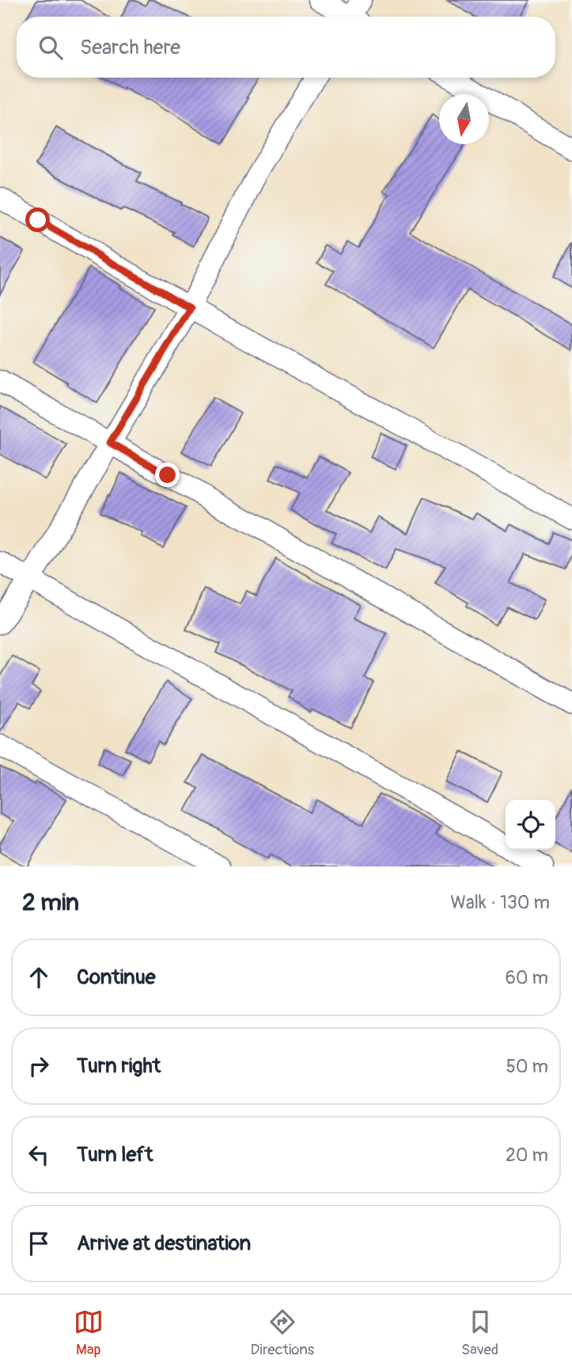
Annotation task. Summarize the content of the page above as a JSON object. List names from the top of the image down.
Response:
{
  "north": "bottom",
  "page": {
    "search": "Search here",
    "heading": ["2 min", "Walk · 130 m"],
    "list": [
      ["Continue", "60 m"],
      ["Turn right", "50 m"],
      ["Turn left", "20 m"],
      "Arrive at destination"
    ],
    "nav": ["Map", "Directions", "Saved"]
  }
}
